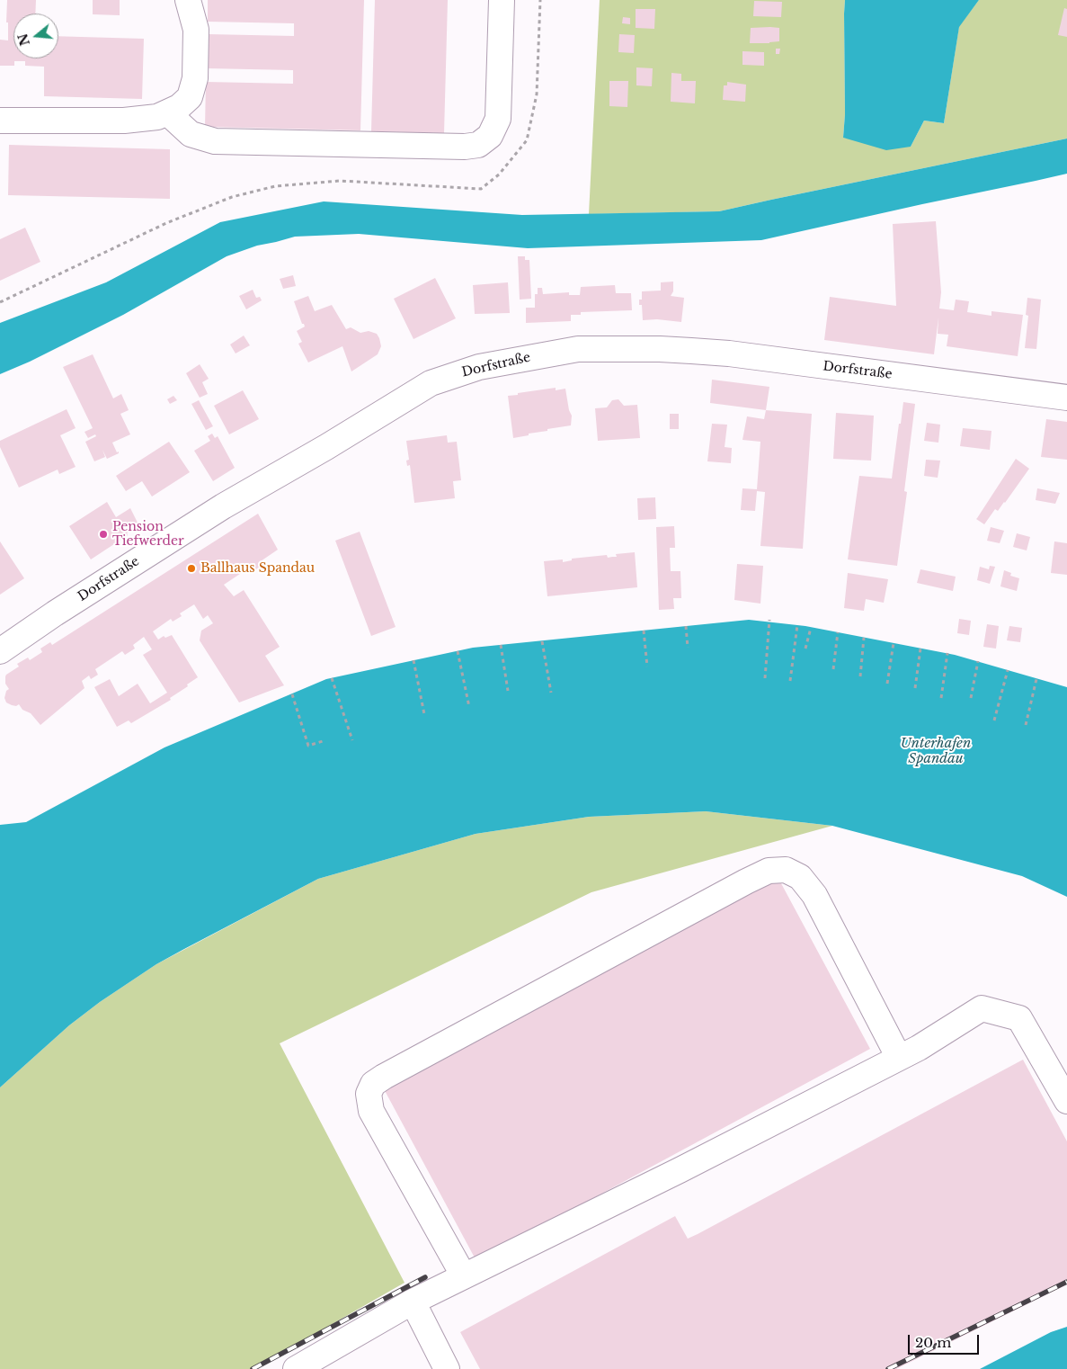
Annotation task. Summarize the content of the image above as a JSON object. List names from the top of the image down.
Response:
{
  "streets": {
    "street": ["Dorfstraße"]
  },
  "water": ["Unterhafen Spandau"],
  "places": ["Pension Tiefwerder", "Ballhaus Spandau"],
  "scale_bar": "20 m",
  "north": "left"
}
